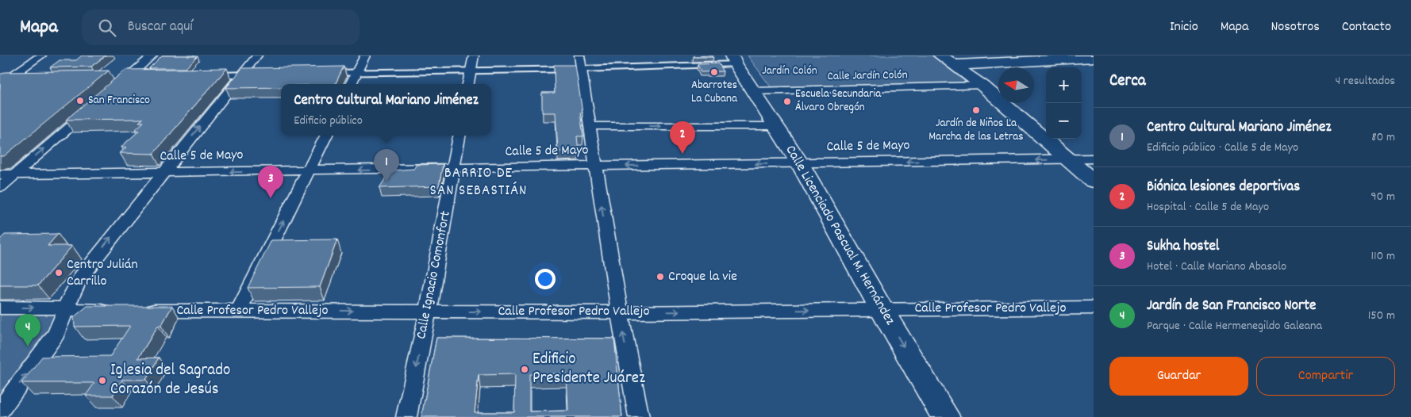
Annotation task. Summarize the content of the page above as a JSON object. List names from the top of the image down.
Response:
{
  "streets": {
    "main road": ["Calle Licenciado Pascual M. Hernández"],
    "street": [
      "Calle Jardín Colón",
      "Calle 5 de Mayo",
      "Calle Ignacio Comonfort",
      "Calle Profesor Pedro Vallejo"
    ]
  },
  "crossings": [
    ["Calle Jardín Colón", "Calle Licenciado Pascual M. Hernández"],
    ["Calle 5 de Mayo", "Calle Licenciado Pascual M. Hernández"],
    ["Calle 5 de Mayo", "Calle Ignacio Comonfort"],
    ["Calle Licenciado Pascual M. Hernández", "Calle Profesor Pedro Vallejo"],
    ["Calle Ignacio Comonfort", "Calle Profesor Pedro Vallejo"]
  ],
  "one_way": ["Calle Ignacio Comonfort", "Calle Profesor Pedro Vallejo"],
  "districts": ["BARRIO DE SAN SEBASTIÁN"],
  "parks": ["Jardín Colón"],
  "places": [
    "Abarrotes La Cubana",
    "San Francisco",
    "Escuela Secundaria Álvaro Obregón",
    "Jardín de Niños La Marcha de las Letras",
    "Centro Julián Carrillo",
    "Croque la vie",
    "Edificio Presidente Juárez",
    "Iglesia del Sagrado Corazón de Jesús"
  ],
  "north": "left",
  "page": {
    "header": "Mapa",
    "search": "Buscar aquí",
    "nav": [
      "Inicio",
      "Mapa",
      "Nosotros",
      "Contacto"
    ],
    "heading": ["Cerca", "4 resultados"],
    "map_buttons": ["+", "−"],
    "popup": ["Centro Cultural Mariano Jiménez", "Edificio público"],
    "list": [
      {
        "mark": "1",
        "name": "Centro Cultural Mariano Jiménez",
        "note": "Edificio público · Calle 5 de Mayo",
        "value": "80 m"
      },
      {
        "mark": "2",
        "name": "Biónica lesiones deportivas",
        "note": "Hospital · Calle 5 de Mayo",
        "value": "90 m"
      },
      {
        "mark": "3",
        "name": "Sukha hostel",
        "note": "Hotel · Calle Mariano Abasolo",
        "value": "110 m"
      },
      {
        "mark": "4",
        "name": "Jardín de San Francisco Norte",
        "note": "Parque · Calle Hermenegildo Galeana",
        "value": "150 m"
      }
    ],
    "pins": [
      "2",
      "1",
      "3",
      "4"
    ],
    "buttons": ["Guardar", "Compartir"]
  }
}
